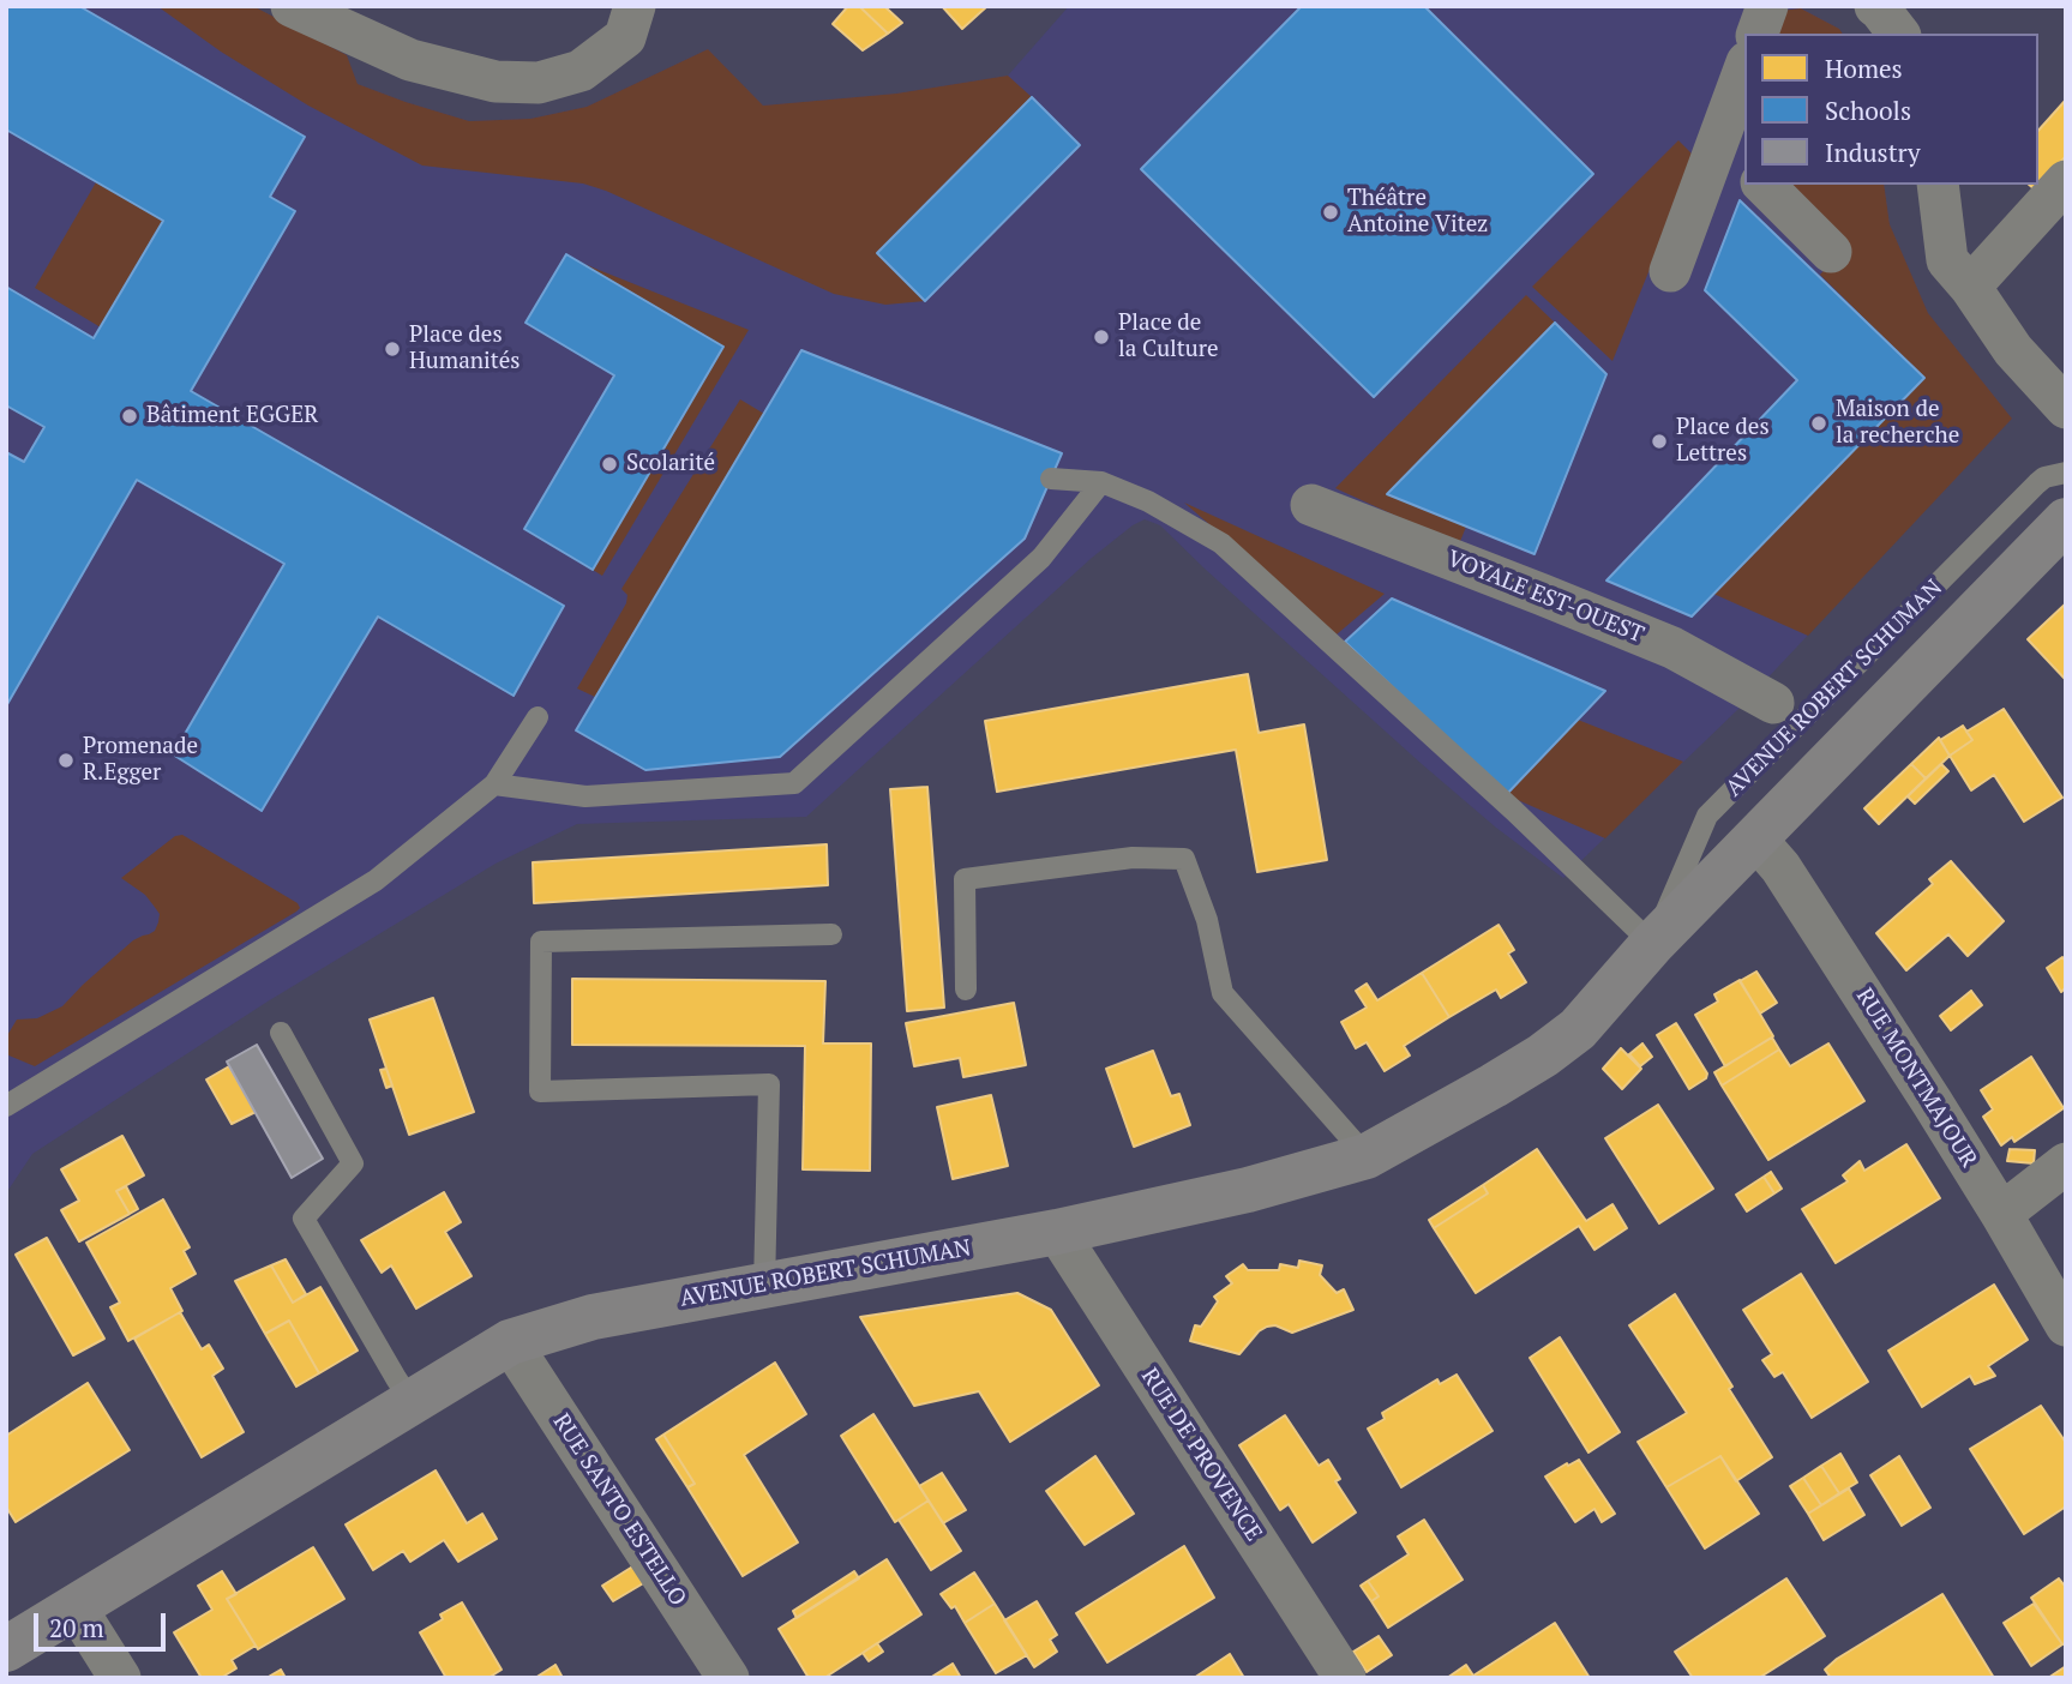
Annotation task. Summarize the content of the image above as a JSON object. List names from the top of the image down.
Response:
{
  "streets": {
    "street": [
      "VOYALE EST-OUEST",
      "AVENUE ROBERT SCHUMAN",
      "RUE MONTMAJOUR",
      "RUE DE PROVENCE",
      "RUE SANTO ESTELLO"
    ]
  },
  "crossings": [
    ["AVENUE ROBERT SCHUMAN", "RUE MONTMAJOUR"],
    ["AVENUE ROBERT SCHUMAN", "RUE DE PROVENCE"],
    ["AVENUE ROBERT SCHUMAN", "RUE SANTO ESTELLO"]
  ],
  "places": [
    "Théâtre Antoine Vitez",
    "Place de la Culture",
    "Place des Humanités",
    "Bâtiment EGGER",
    "Maison de la recherche",
    "Place des Lettres",
    "Scolarité",
    "Promenade R.Egger"
  ],
  "legend": ["Homes", "Schools", "Industry"],
  "scale_bar": "20 m"
}
